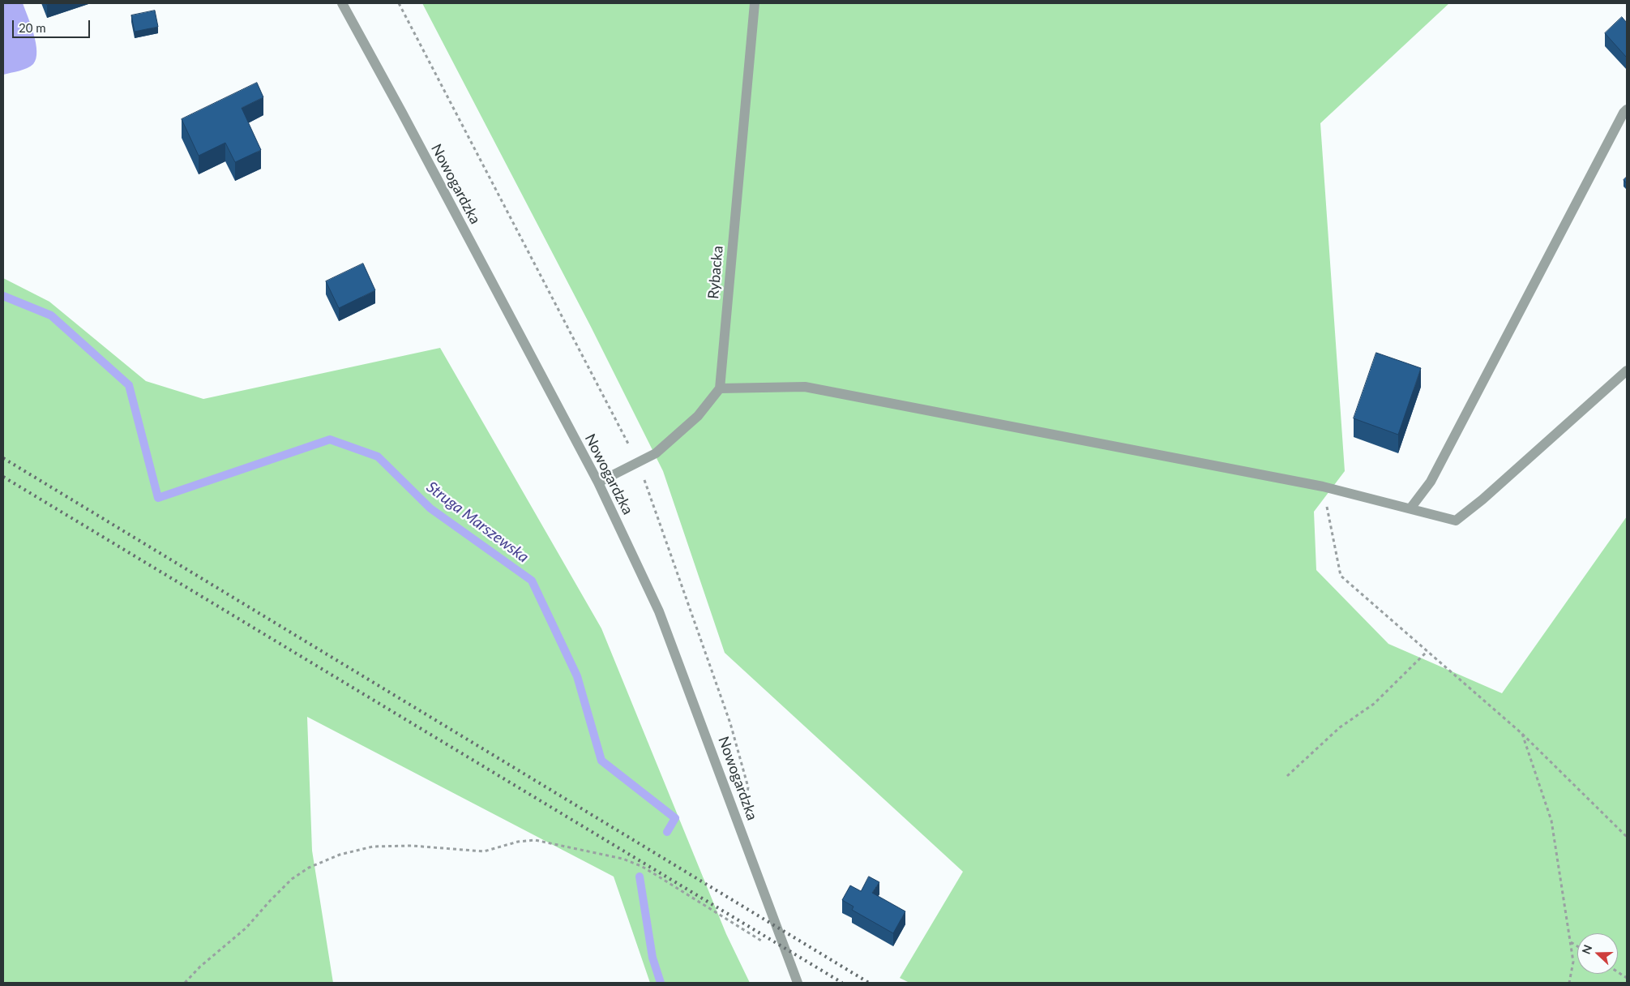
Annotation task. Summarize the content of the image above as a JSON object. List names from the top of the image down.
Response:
{
  "streets": {
    "street": ["Nowogardzka", "Rybacka"]
  },
  "water": ["Struga Marszewska"],
  "scale_bar": "20 m",
  "north": "left"
}
